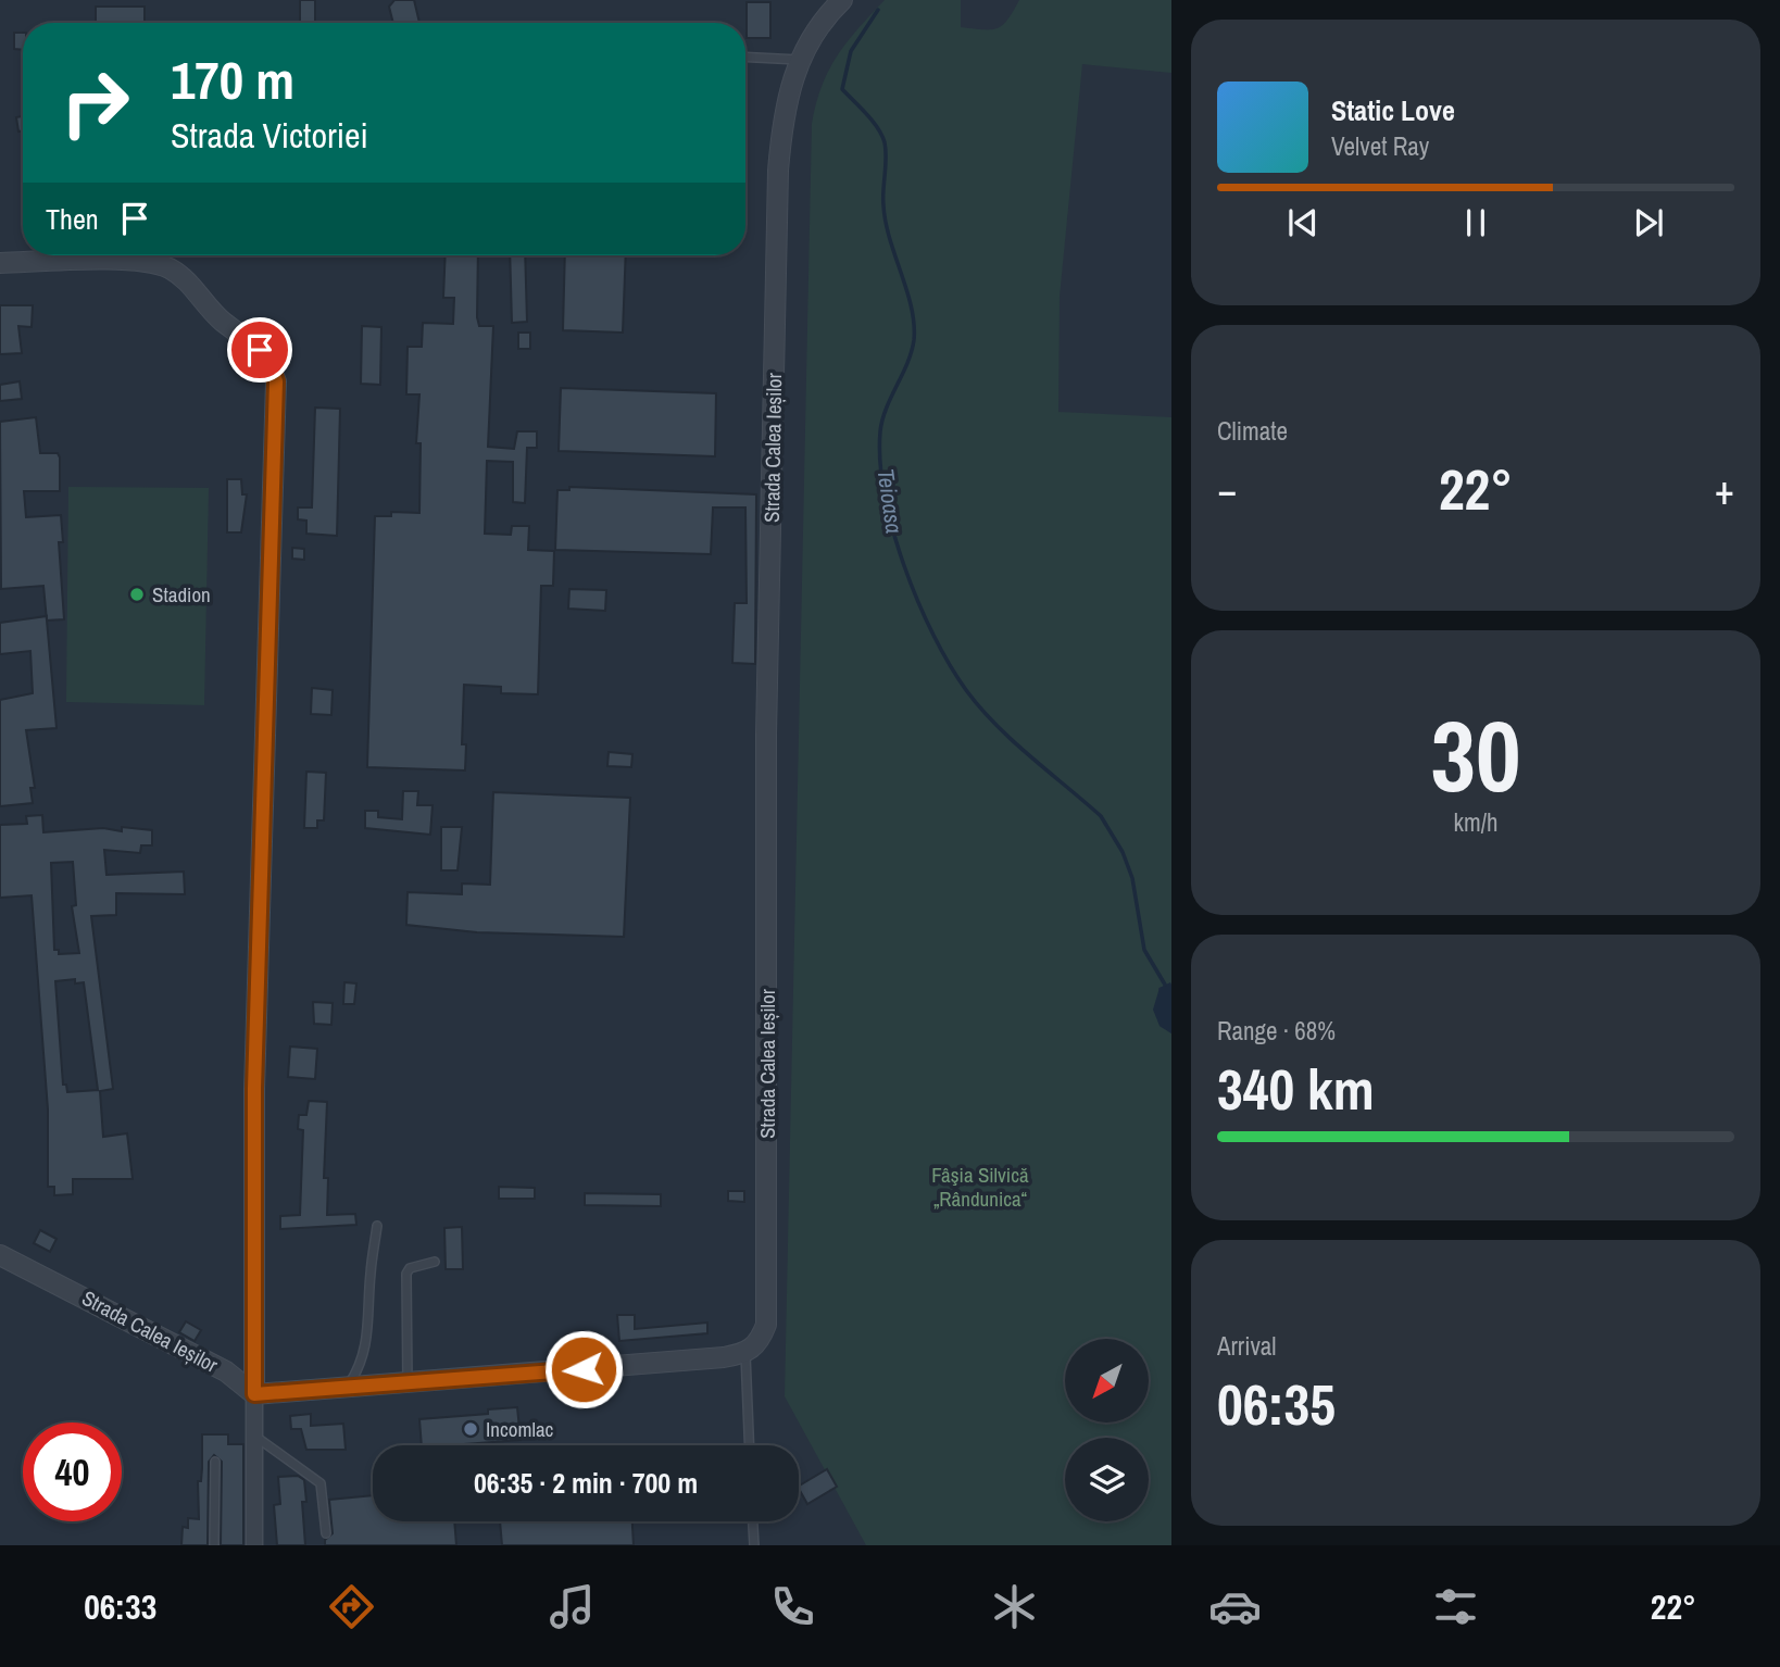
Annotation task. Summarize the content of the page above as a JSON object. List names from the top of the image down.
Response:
{
  "streets": {
    "street": ["Strada Calea Ieșilor"]
  },
  "water": ["Teioasa"],
  "parks": ["Fâşia Silvică „Rândunica“"],
  "places": ["Stadion", "Incomlac"],
  "north": "bottom left",
  "page": {
    "turn": ["170 m", "Strada Victoriei"],
    "song": ["Static Love", "Velvet Ray"],
    "then": "Then",
    "tile": [
      "Climate",
      ["30", "km/h"],
      ["Range · 68%", "340 km"],
      ["Arrival", "06:35"]
    ],
    "heat": ["−", "22°", "+"],
    "limit": "40",
    "trip": "06:35 · 2 min · 700 m",
    "tabs": ["06:33", "22°"]
  }
}
